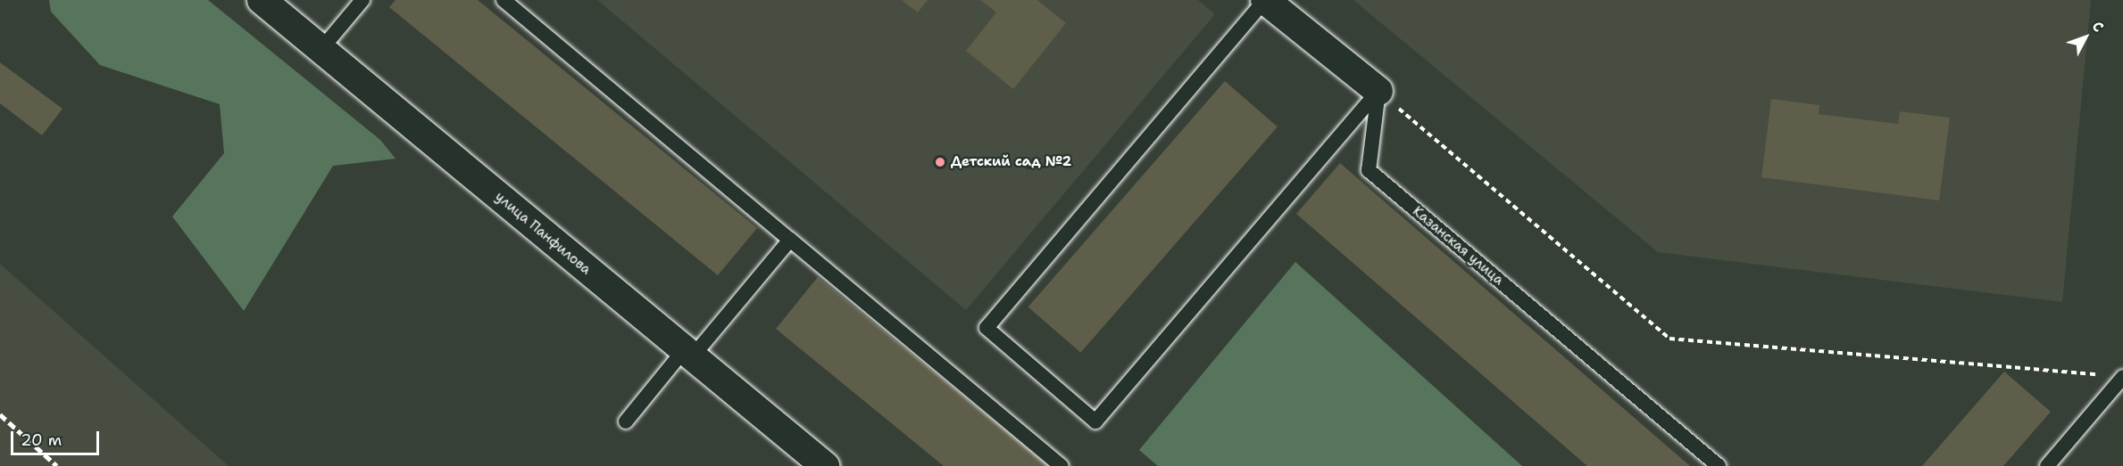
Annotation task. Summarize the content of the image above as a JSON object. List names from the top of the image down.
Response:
{
  "streets": {
    "street": ["улица Панфилова"],
    "lane": ["Казанская улица"]
  },
  "places": ["Детский сад №2"],
  "scale_bar": "20 m",
  "north": "top right"
}
